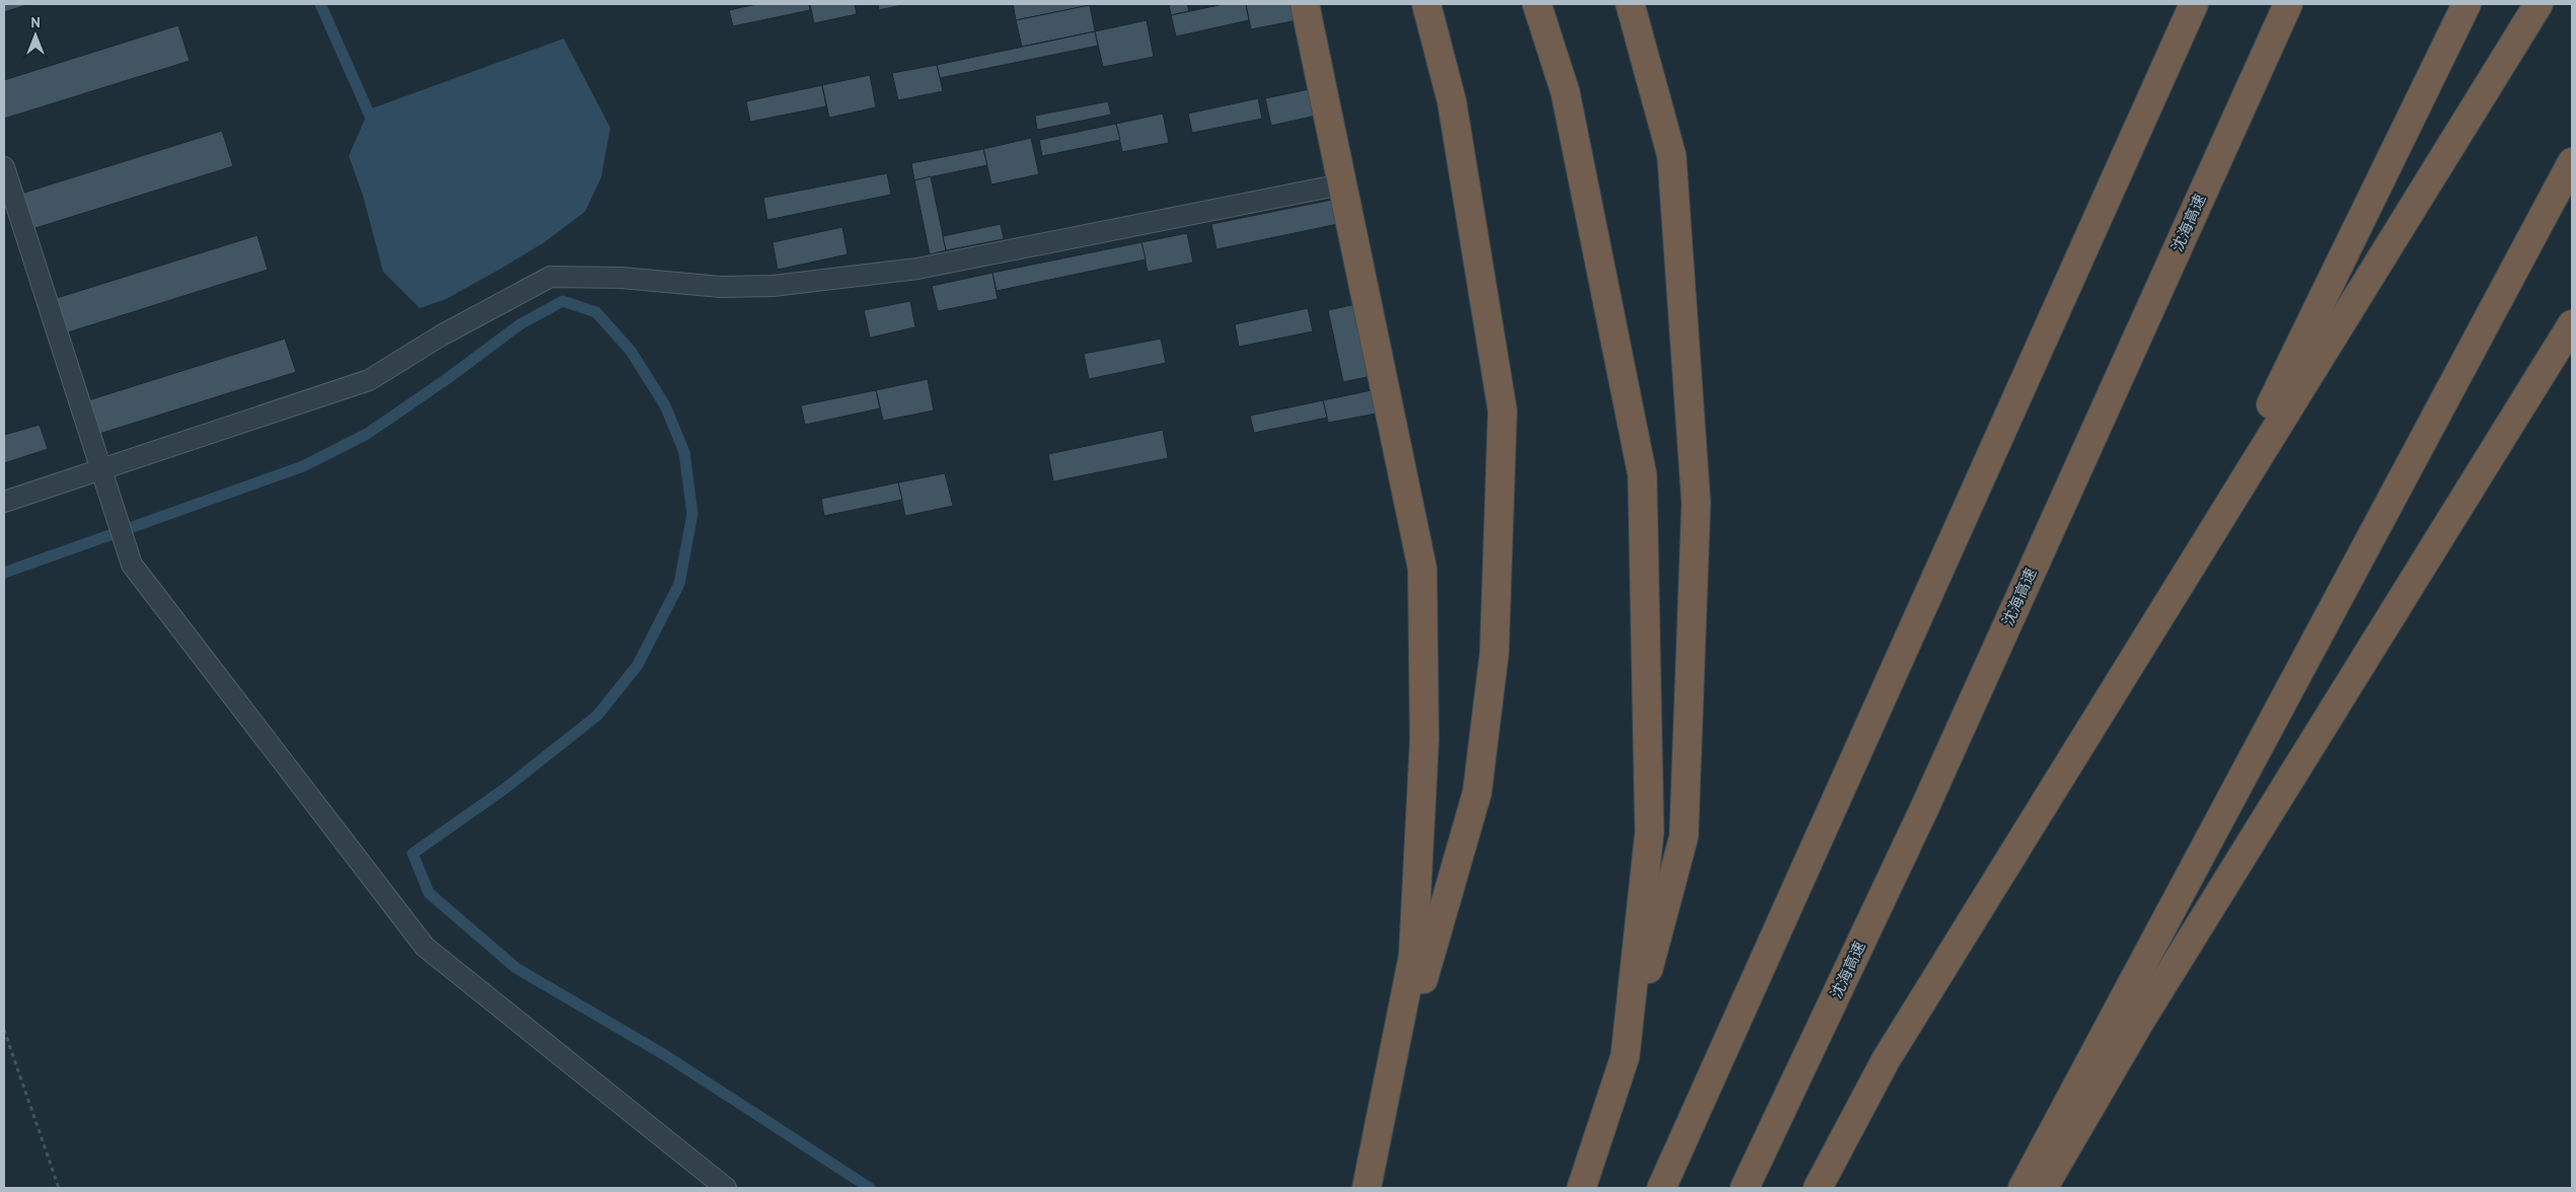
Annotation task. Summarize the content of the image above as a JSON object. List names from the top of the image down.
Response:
{
  "streets": {
    "highway": ["沈海高速"]
  },
  "north": "top"
}
